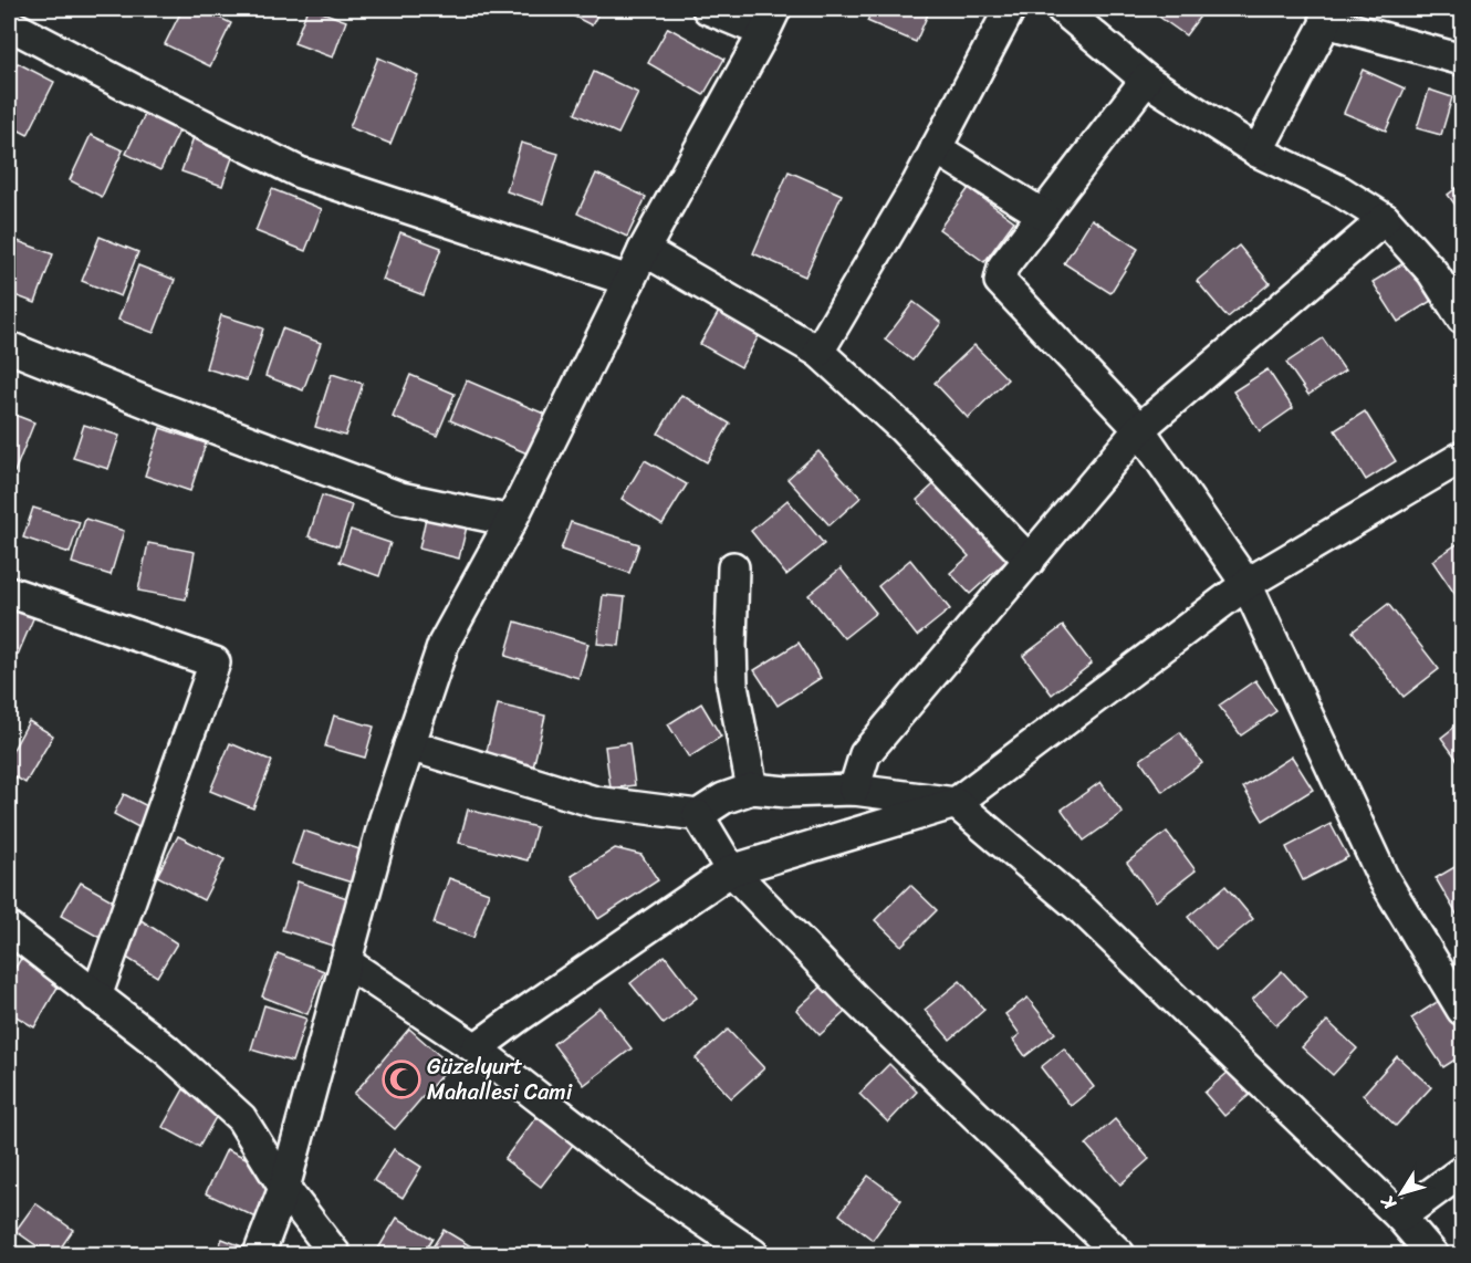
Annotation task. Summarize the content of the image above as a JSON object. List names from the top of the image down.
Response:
{
  "places": {
    "mosque": ["Güzelyurt Mahallesi Cami"]
  },
  "north": "bottom left"
}
